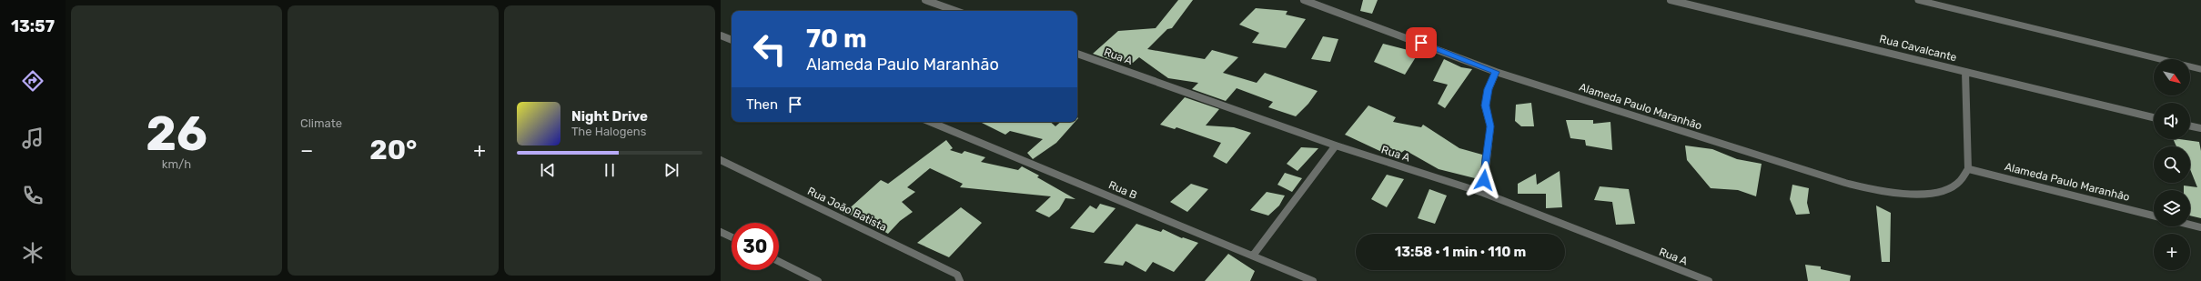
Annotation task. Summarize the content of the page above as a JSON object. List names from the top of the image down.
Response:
{
  "streets": {
    "street": [
      "Rua Cavalcante",
      "Rua A",
      "Alameda Paulo Maranhão",
      "Rua B",
      "Rua João Batista"
    ]
  },
  "north": "bottom right",
  "page": {
    "tabs": "13:57",
    "tile": [
      ["26", "km/h"],
      "Climate"
    ],
    "turn": ["70 m", "Alameda Paulo Maranhão"],
    "map_buttons": "+",
    "then": "Then",
    "song": ["Night Drive", "The Halogens"],
    "heat": ["−", "20°", "+"],
    "limit": "30",
    "trip": "13:58 · 1 min · 110 m"
  }
}
